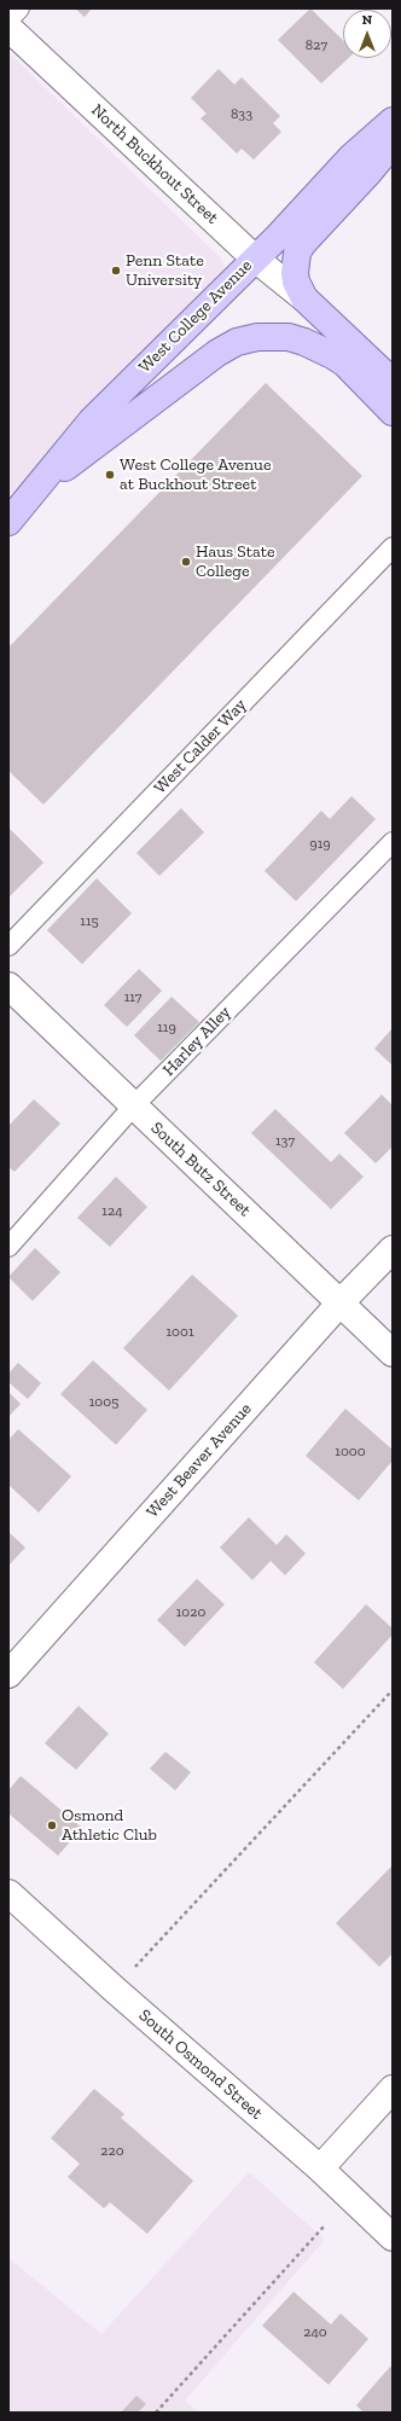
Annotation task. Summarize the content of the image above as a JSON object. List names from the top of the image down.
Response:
{
  "streets": {
    "main road": ["West College Avenue"],
    "street": [
      "North Buckhout Street",
      "South Butz Street",
      "West Beaver Avenue",
      "South Osmond Street"
    ],
    "lane": ["West Calder Way", "Harley Alley"]
  },
  "crossings": [
    ["North Buckhout Street", "West College Avenue"],
    ["Harley Alley", "South Butz Street"],
    ["South Butz Street", "West Beaver Avenue"]
  ],
  "places": [
    "Penn State University",
    "West College Avenue at Buckhout Street",
    "Haus State College",
    "Osmond Athletic Club"
  ],
  "house_numbers": [
    "827",
    "833",
    "919",
    "115",
    "117",
    "119",
    "137",
    "124",
    "1001",
    "1005",
    "1000",
    "1020",
    "220",
    "240"
  ],
  "north": "top"
}
